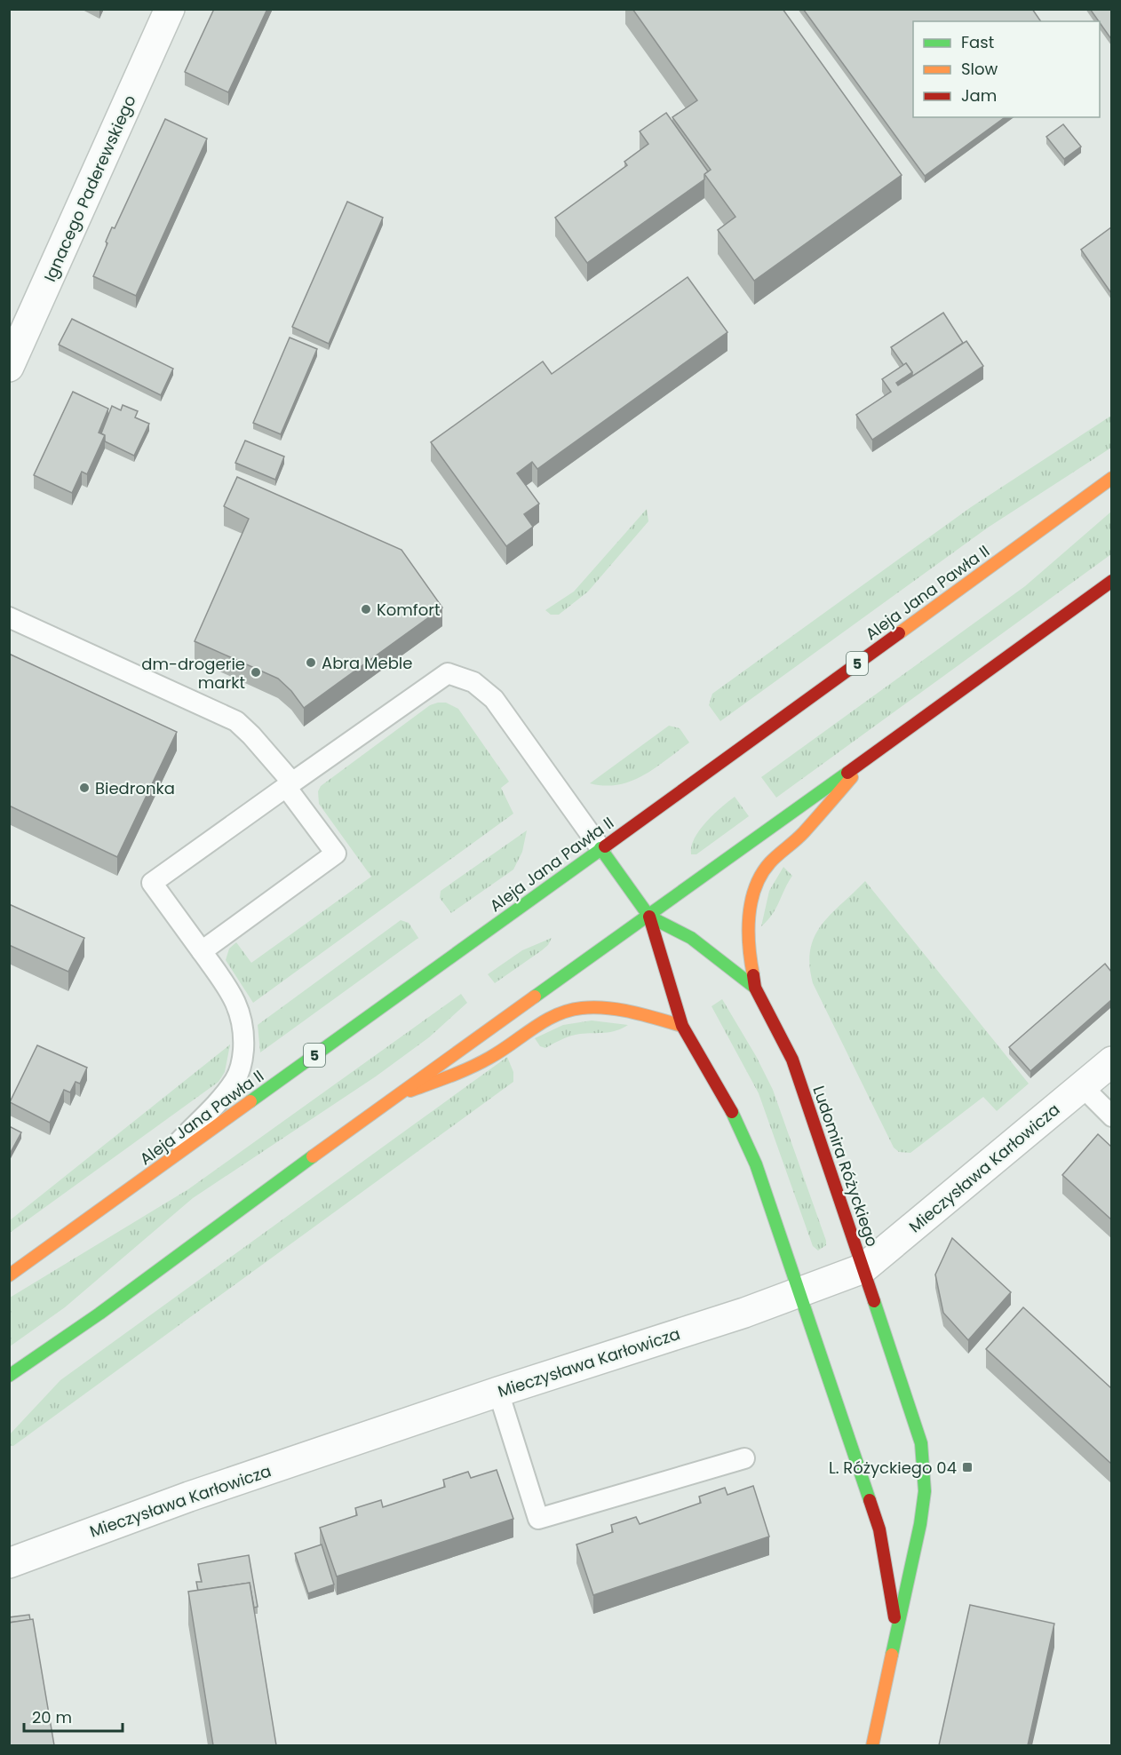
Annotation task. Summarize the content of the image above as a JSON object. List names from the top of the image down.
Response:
{
  "streets": {
    "main road": ["Aleja Jana Pawła II", "5", "Ludomira Różyckiego"],
    "street": ["Ignacego Paderewskiego", "Mieczysława Karłowicza"]
  },
  "crossings": [
    ["Ludomira Różyckiego", "Mieczysława Karłowicza"]
  ],
  "places": {
    "other": [
      "Komfort",
      "Abra Meble",
      "dm-drogerie markt",
      "Biedronka"
    ],
    "transit": ["L. Różyckiego 04"]
  },
  "legend": ["Fast", "Slow", "Jam"],
  "scale_bar": "20 m"
}
